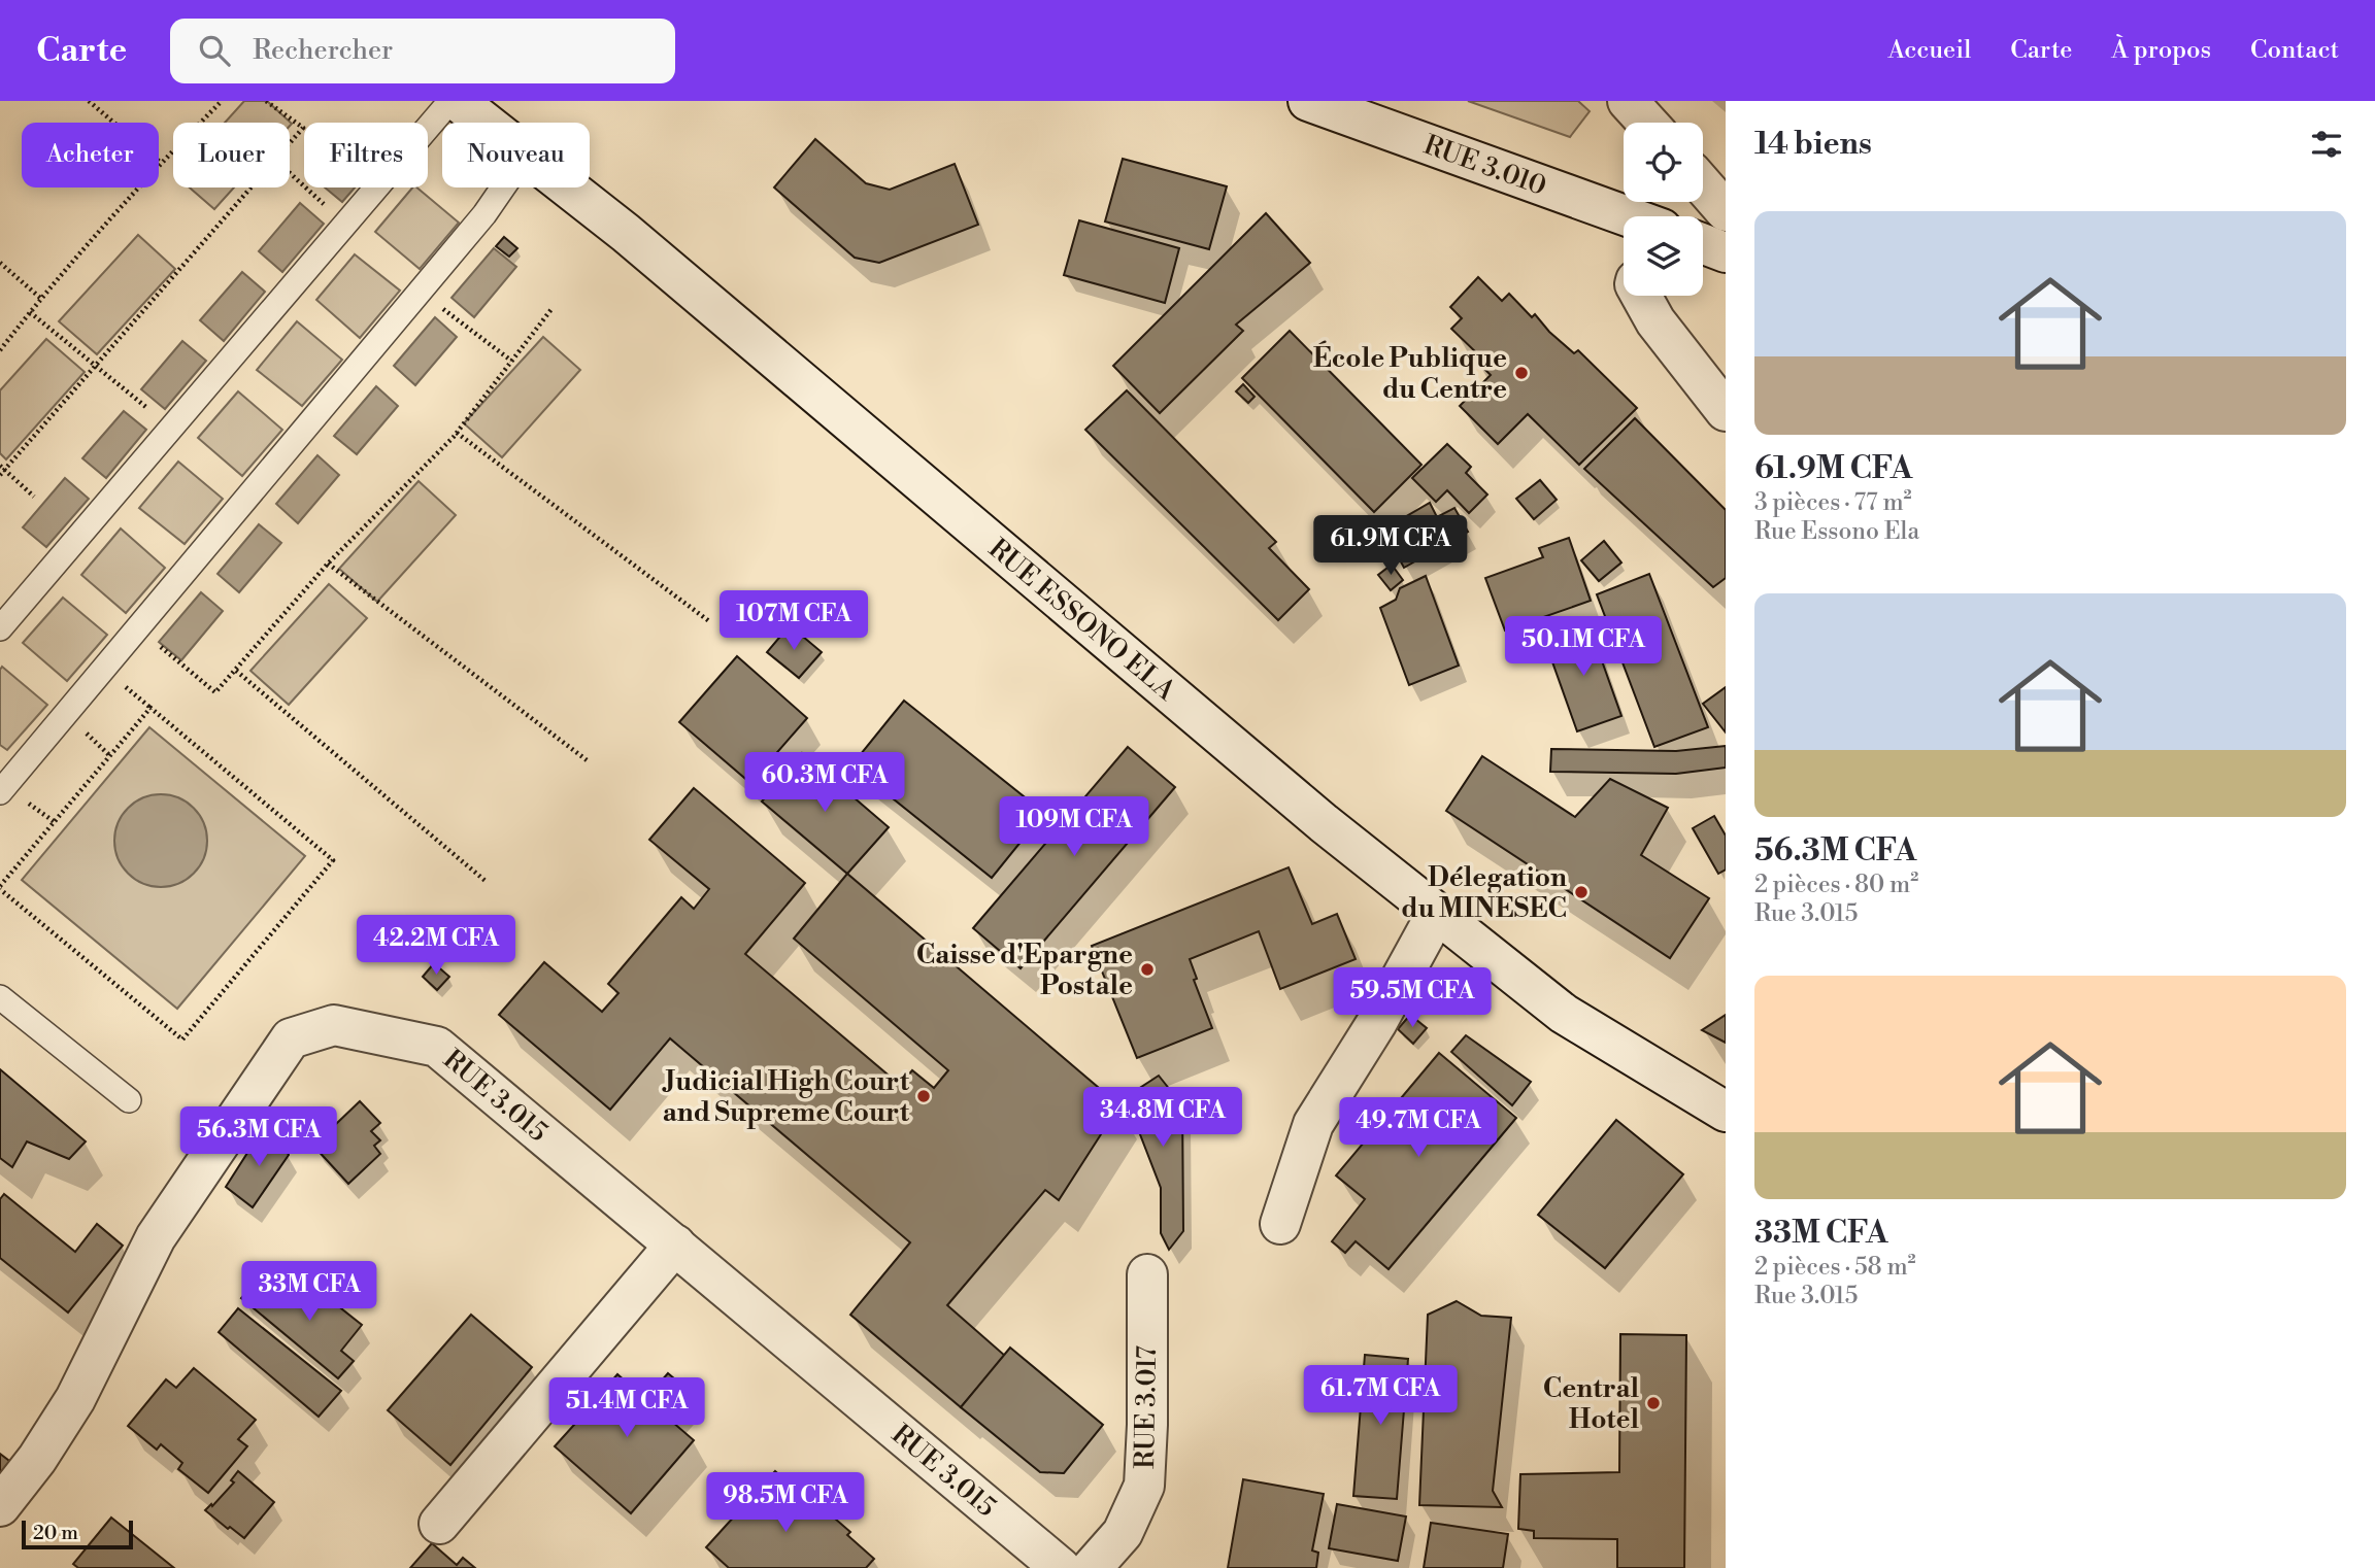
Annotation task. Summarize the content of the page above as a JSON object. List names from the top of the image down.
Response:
{
  "streets": {
    "street": [
      "RUE 3.010",
      "RUE ESSONO ELA",
      "RUE 3.015",
      "RUE 3.017"
    ]
  },
  "places": [
    "École Publique du Centre",
    "Délegation du MINESEC",
    "Caisse d'Epargne Postale",
    "Judicial High Court and Supreme Court",
    "Central Hotel"
  ],
  "scale_bar": "20 m",
  "page": {
    "header": "Carte",
    "search": "Rechercher",
    "nav": [
      "Accueil",
      "Carte",
      "À propos",
      "Contact"
    ],
    "heading": "14 biens",
    "chip": [
      "Acheter",
      "Louer",
      "Filtres",
      "Nouveau"
    ],
    "list": [
      {
        "name": "61.9M CFA",
        "note": "3 pièces · 77 m² · Rue Essono Ela"
      },
      {
        "name": "56.3M CFA",
        "note": "2 pièces · 80 m² · Rue 3.015"
      },
      {
        "name": "33M CFA",
        "note": "2 pièces · 58 m² · Rue 3.015"
      }
    ],
    "price": [
      "61.9M CFA",
      "107M CFA",
      "50.1M CFA",
      "60.3M CFA",
      "109M CFA",
      "42.2M CFA",
      "59.5M CFA",
      "34.8M CFA",
      "49.7M CFA",
      "56.3M CFA",
      "33M CFA",
      "61.7M CFA",
      "51.4M CFA",
      "98.5M CFA"
    ],
    "scale": "20 m"
  }
}
